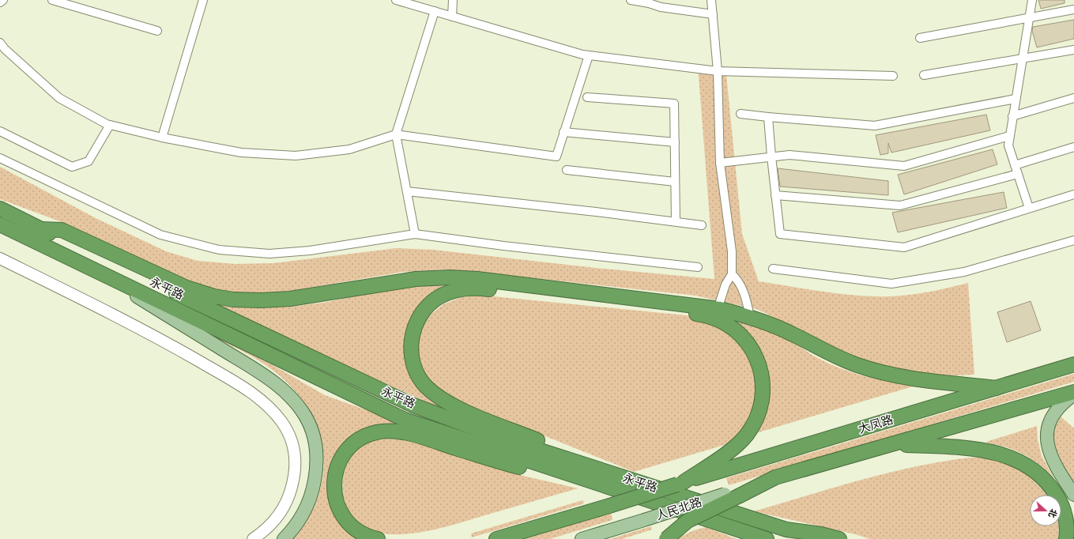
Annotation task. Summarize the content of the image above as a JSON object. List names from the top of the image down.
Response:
{
  "streets": {
    "highway": ["永平路", "大凤路", "人民北路"]
  },
  "crossings": [
    ["大凤路", "人民北路"]
  ],
  "north": "right"
}
